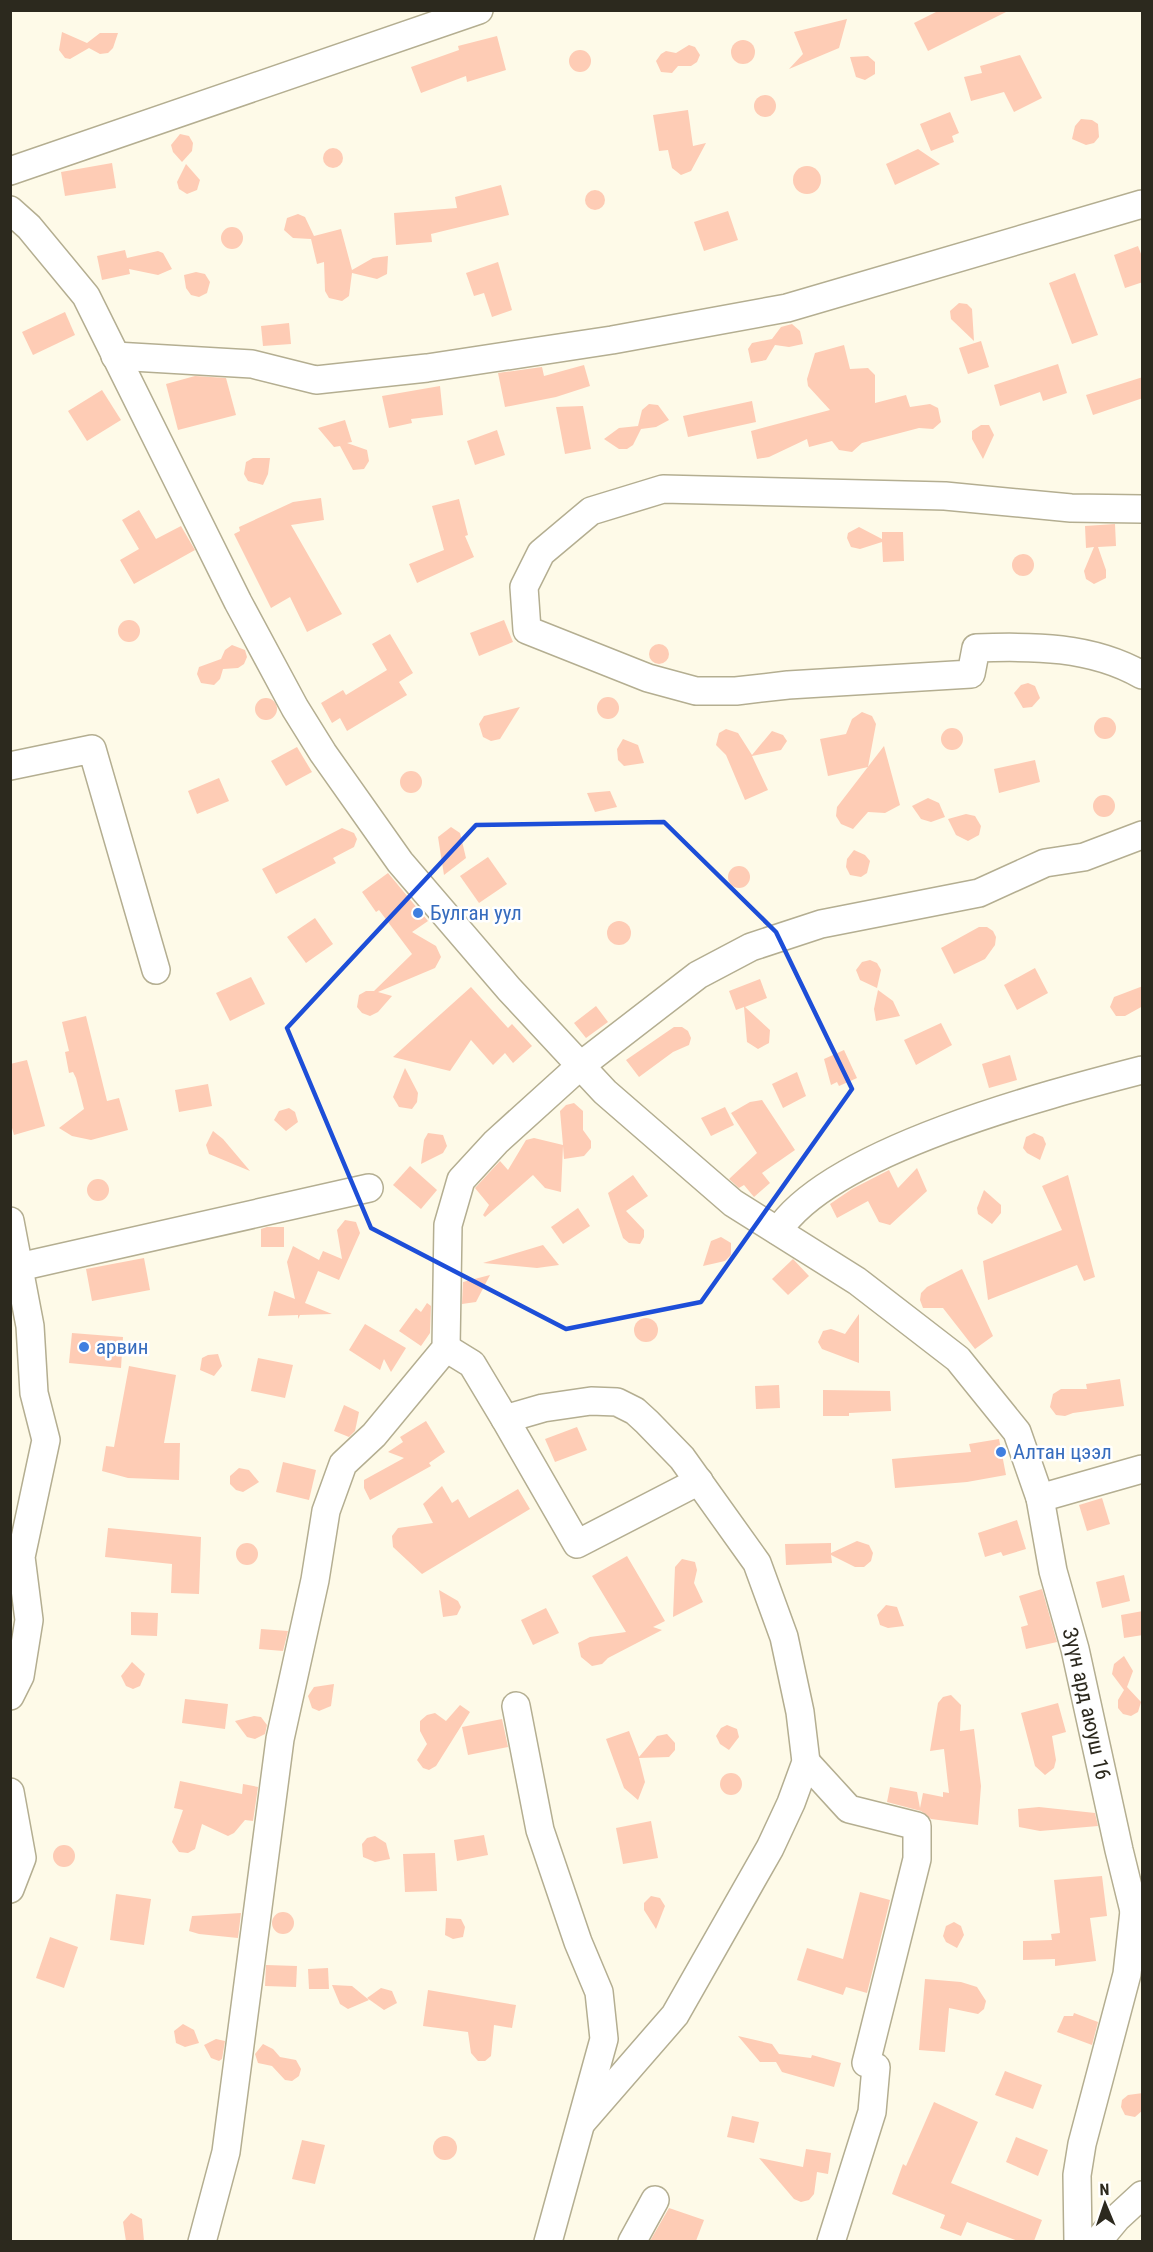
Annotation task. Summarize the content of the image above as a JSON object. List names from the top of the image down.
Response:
{
  "streets": {
    "street": ["Зүүн ард аюуш 16"]
  },
  "places": ["Булган уул", "арвин", "Алтан цээл"],
  "north": "top"
}
